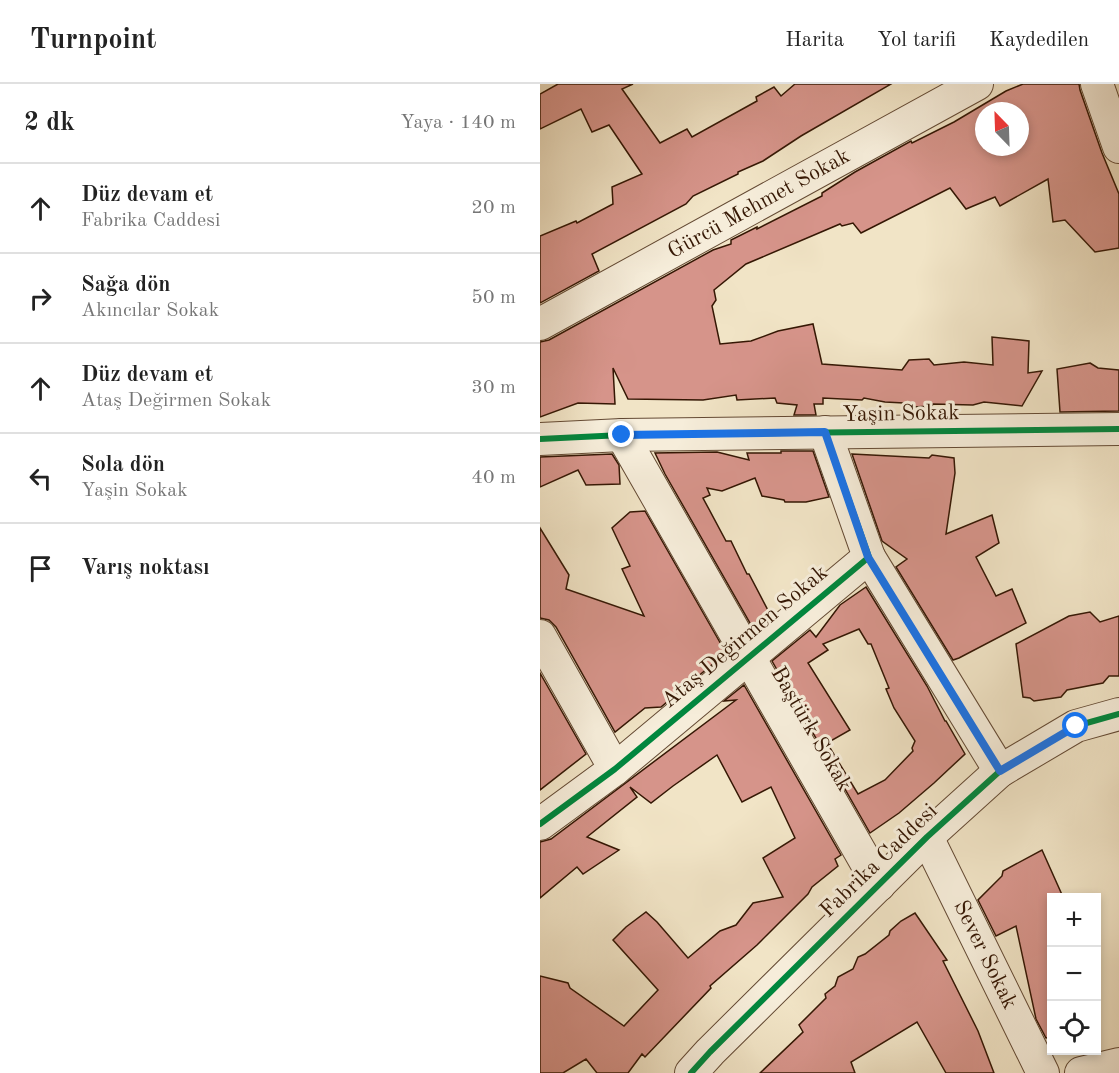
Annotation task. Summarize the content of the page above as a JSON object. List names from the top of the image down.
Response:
{
  "streets": {
    "street": [
      "Gürcü Mehmet Sokak",
      "Yaşin Sokak",
      "Ataş Değirmen Sokak",
      "Baştürk Sokak",
      "Fabrika Caddesi",
      "Sever Sokak"
    ]
  },
  "crossings": [
    ["Yaşin Sokak", "Baştürk Sokak"],
    ["Ataş Değirmen Sokak", "Baştürk Sokak"],
    ["Baştürk Sokak", "Fabrika Caddesi"],
    ["Fabrika Caddesi", "Sever Sokak"]
  ],
  "north": "top left",
  "page": {
    "header": "Turnpoint",
    "nav": ["Harita", "Yol tarifi", "Kaydedilen"],
    "heading": ["2 dk", "Yaya · 140 m"],
    "list": [
      ["Düz devam et", "Fabrika Caddesi", "20 m"],
      ["Sağa dön", "Akıncılar Sokak", "50 m"],
      ["Düz devam et", "Ataş Değirmen Sokak", "30 m"],
      ["Sola dön", "Yaşin Sokak", "40 m"],
      "Varış noktası"
    ],
    "map_buttons": ["+", "−"]
  }
}
